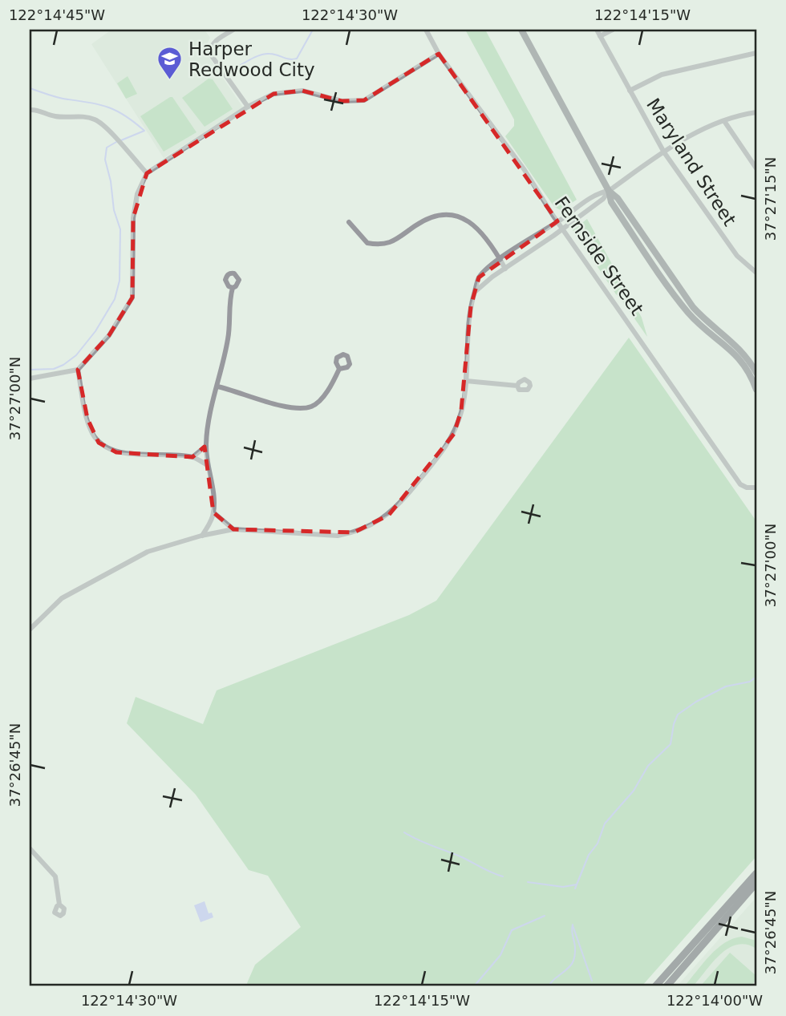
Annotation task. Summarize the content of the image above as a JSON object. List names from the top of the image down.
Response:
{
  "streets": {
    "street": ["Maryland Street", "Fernside Street"]
  },
  "places": {
    "school or university": ["Harper Redwood City"]
  },
  "coordinates": [
    "122°14'45\"W",
    "122°14'30\"W",
    "122°14'15\"W",
    "37°27'15\"N",
    "37°27'00\"N",
    "37°26'45\"N",
    "122°14'00\"W"
  ]
}
